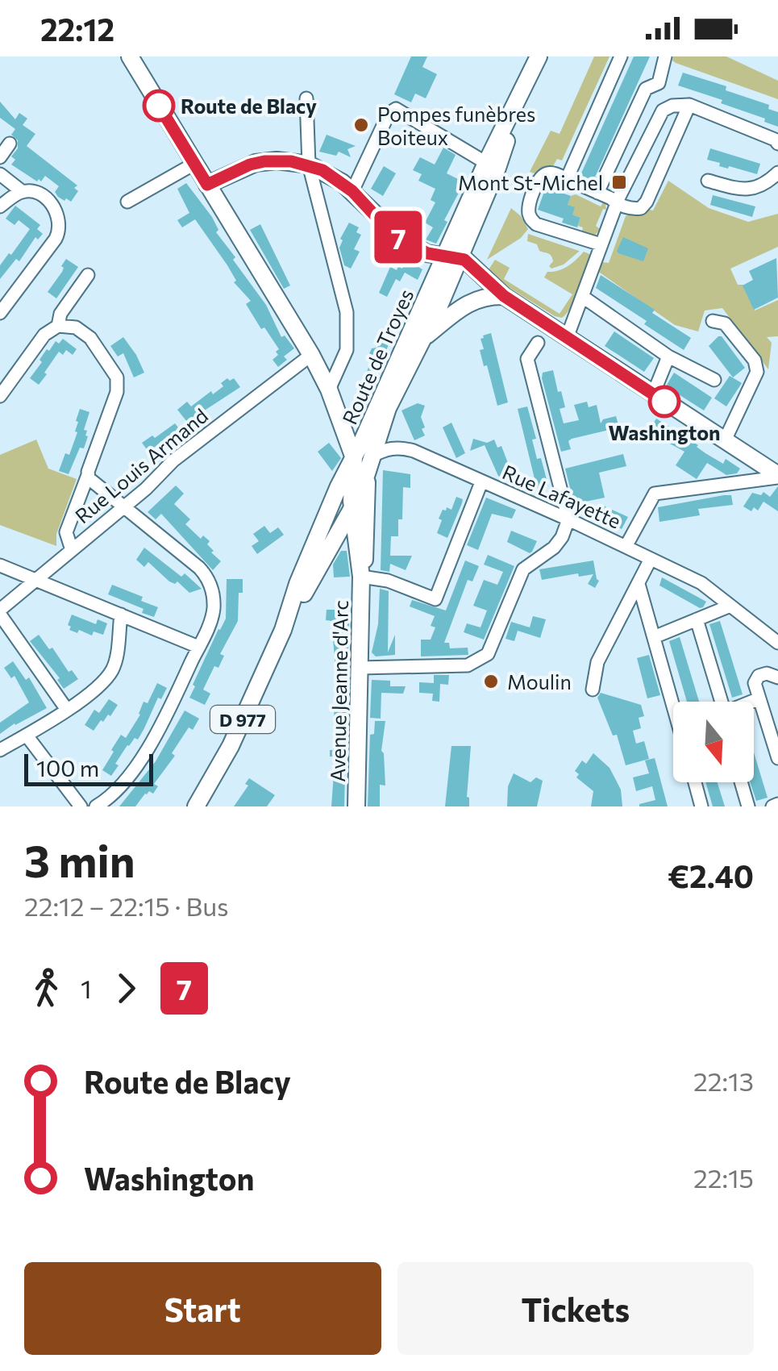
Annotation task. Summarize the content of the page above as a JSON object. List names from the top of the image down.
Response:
{
  "streets": {
    "main road": ["Route de Troyes", "Avenue Jeanne d'Arc", "D 977"],
    "street": ["Rue Louis Armand", "Rue Lafayette"]
  },
  "crossings": [
    ["Route de Troyes", "Rue Lafayette"],
    ["Route de Troyes", "D 977"],
    ["Rue Lafayette", "D 977"],
    ["Avenue Jeanne d'Arc", "D 977"]
  ],
  "places": {
    "other": [
      "Route de Blacy",
      "Pompes funèbres Boiteux",
      "Washington",
      "Moulin"
    ],
    "transit": ["Mont St-Michel"]
  },
  "lines": ["bus line 7"],
  "scale_bar": "100 m",
  "north": "bottom",
  "page": {
    "status": "22:12",
    "on_map": "7",
    "scale": "100 m",
    "heading": ["3 min", "22:12 – 22:15 · Bus", "€2.40"],
    "legs": ["1", "7"],
    "list": [
      {
        "name": "Route de Blacy",
        "value": "22:13"
      },
      {
        "name": "Washington",
        "value": "22:15"
      }
    ],
    "buttons": ["Start", "Tickets"]
  }
}
